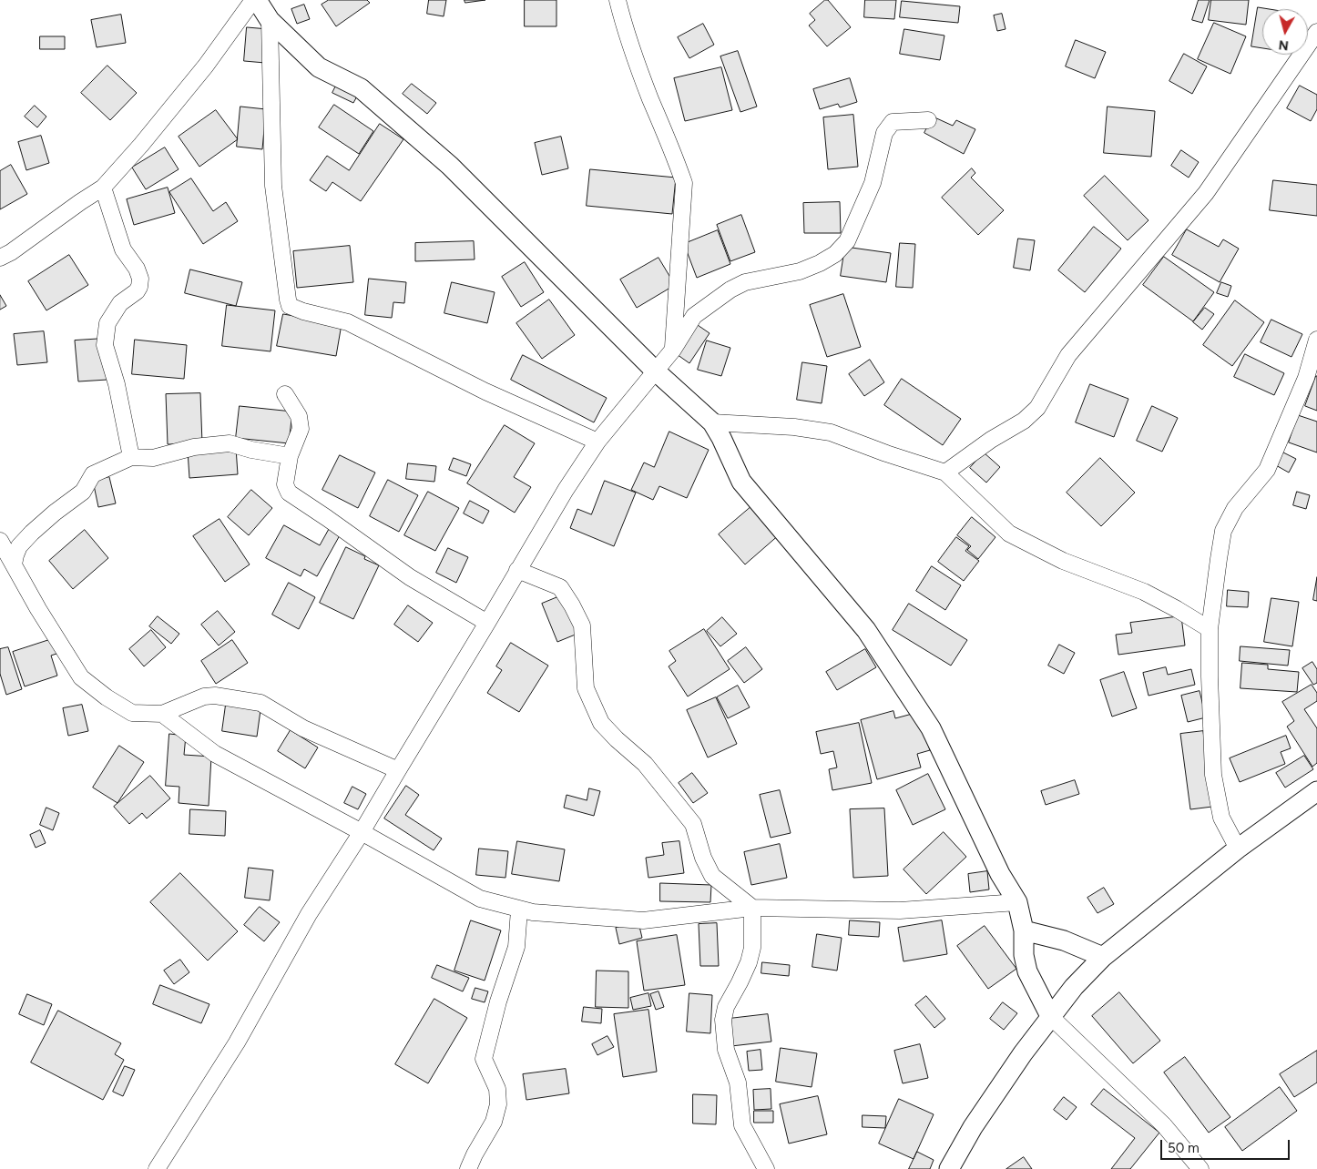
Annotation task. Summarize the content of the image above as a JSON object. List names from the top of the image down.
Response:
{
  "scale_bar": "50 m",
  "north": "bottom"
}
